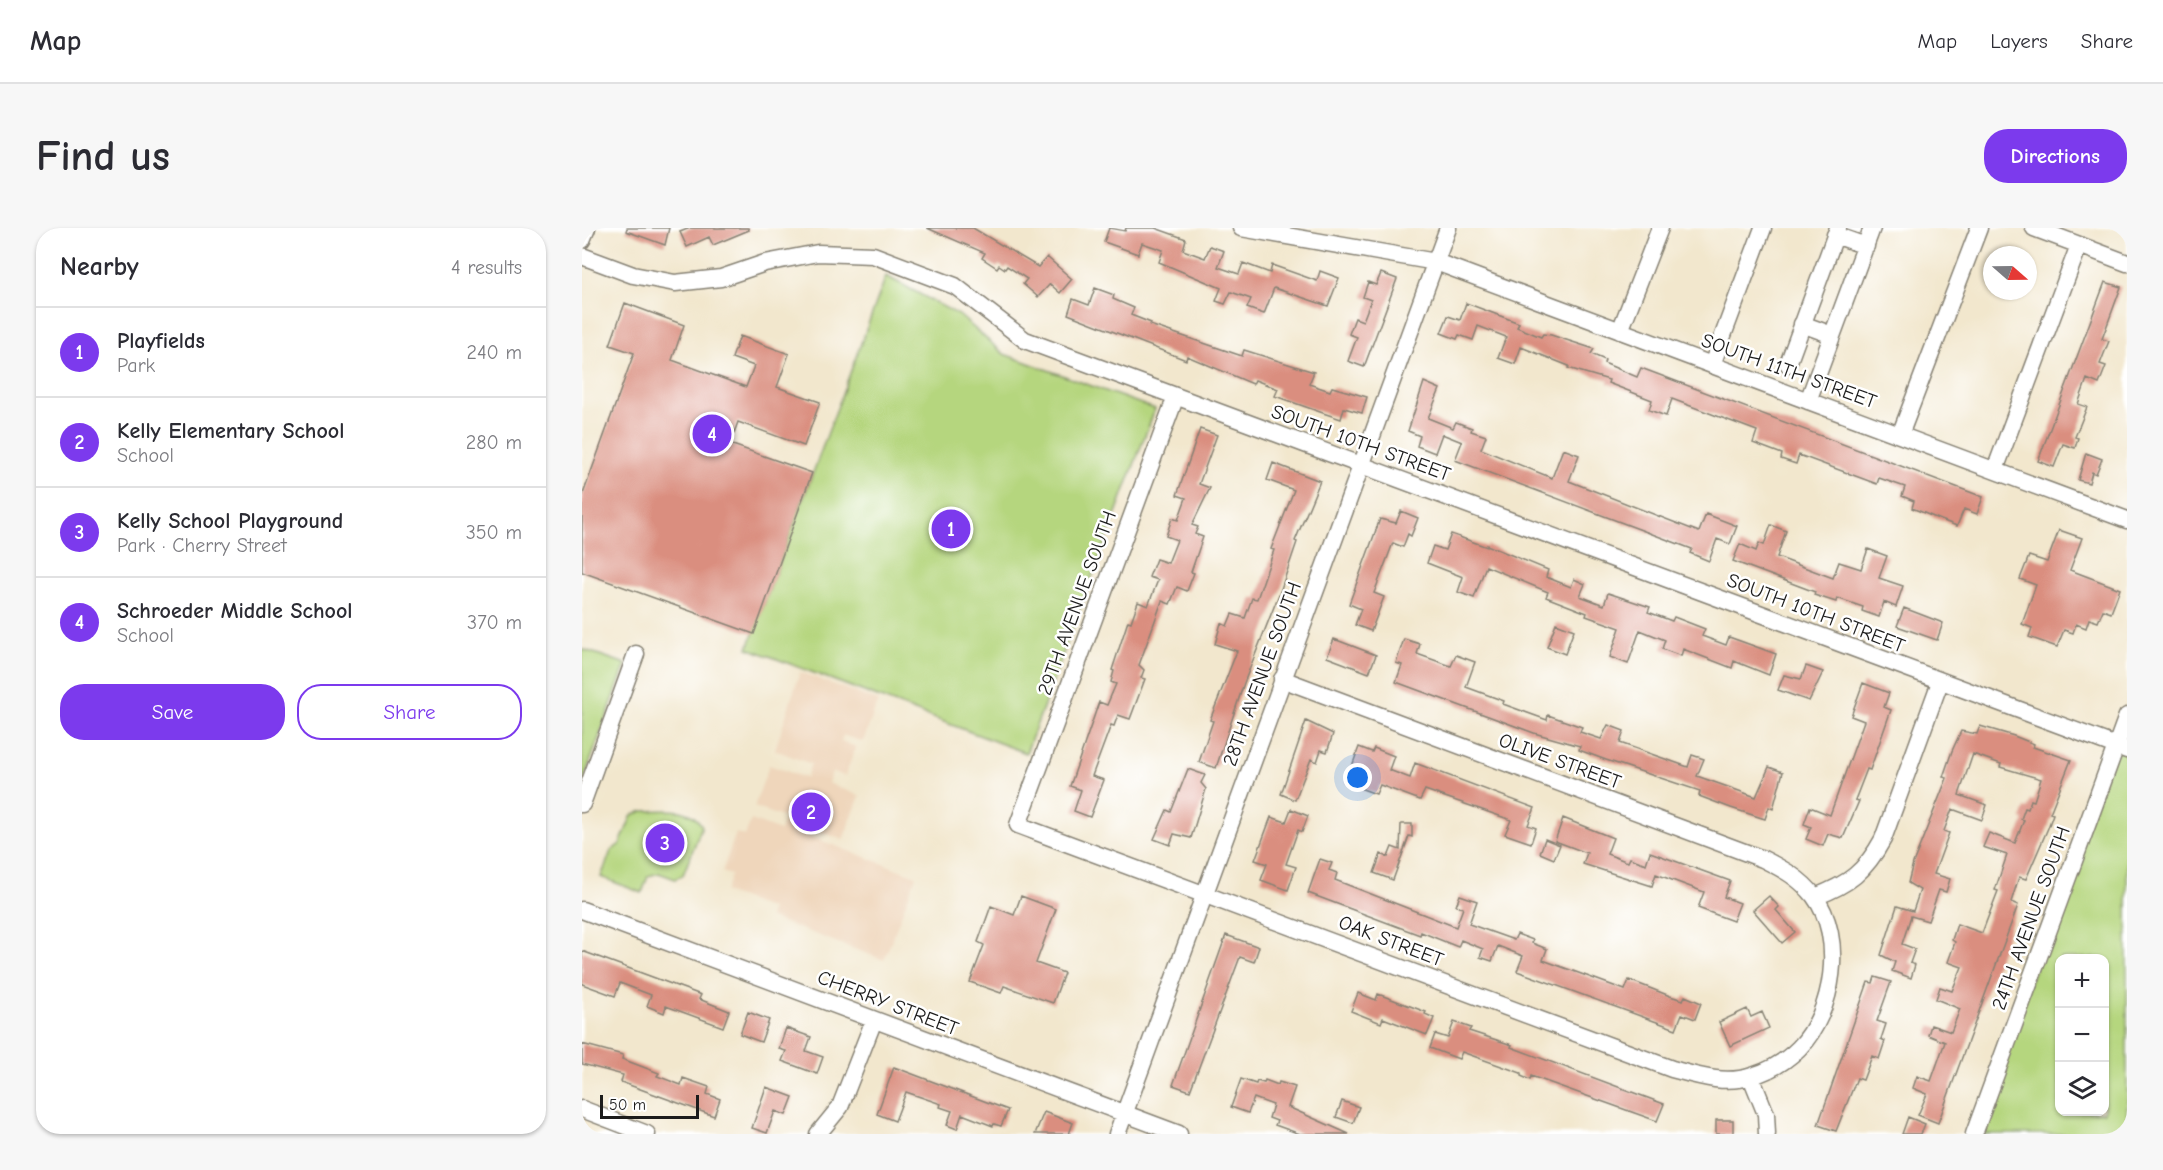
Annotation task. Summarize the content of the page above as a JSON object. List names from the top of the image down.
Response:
{
  "streets": {
    "street": [
      "SOUTH 11TH STREET",
      "SOUTH 10TH STREET",
      "29TH AVENUE SOUTH",
      "28TH AVENUE SOUTH",
      "OLIVE STREET",
      "24TH AVENUE SOUTH",
      "OAK STREET",
      "CHERRY STREET"
    ]
  },
  "crossings": [
    ["SOUTH 11TH STREET", "28TH AVENUE SOUTH"],
    ["SOUTH 10TH STREET", "29TH AVENUE SOUTH"],
    ["SOUTH 10TH STREET", "28TH AVENUE SOUTH"],
    ["SOUTH 10TH STREET", "24TH AVENUE SOUTH"],
    ["29TH AVENUE SOUTH", "OAK STREET"],
    ["28TH AVENUE SOUTH", "OLIVE STREET"],
    ["28TH AVENUE SOUTH", "OAK STREET"],
    ["28TH AVENUE SOUTH", "CHERRY STREET"],
    ["OLIVE STREET", "OAK STREET"]
  ],
  "scale_bar": "50 m",
  "north": "right",
  "page": {
    "header": "Map",
    "nav": ["Map", "Layers", "Share"],
    "buttons": [
      "Directions",
      ["Save", "Share"]
    ],
    "title": "Find us",
    "heading": ["Nearby", "4 results"],
    "list": [
      {
        "mark": "1",
        "name": "Playfields",
        "note": "Park",
        "value": "240 m"
      },
      {
        "mark": "2",
        "name": "Kelly Elementary School",
        "note": "School",
        "value": "280 m"
      },
      {
        "mark": "3",
        "name": "Kelly School Playground",
        "note": "Park · Cherry Street",
        "value": "350 m"
      },
      {
        "mark": "4",
        "name": "Schroeder Middle School",
        "note": "School",
        "value": "370 m"
      }
    ],
    "pins": [
      "4",
      "1",
      "2",
      "3"
    ],
    "map_buttons": ["+", "−"],
    "scale": "50 m"
  }
}
